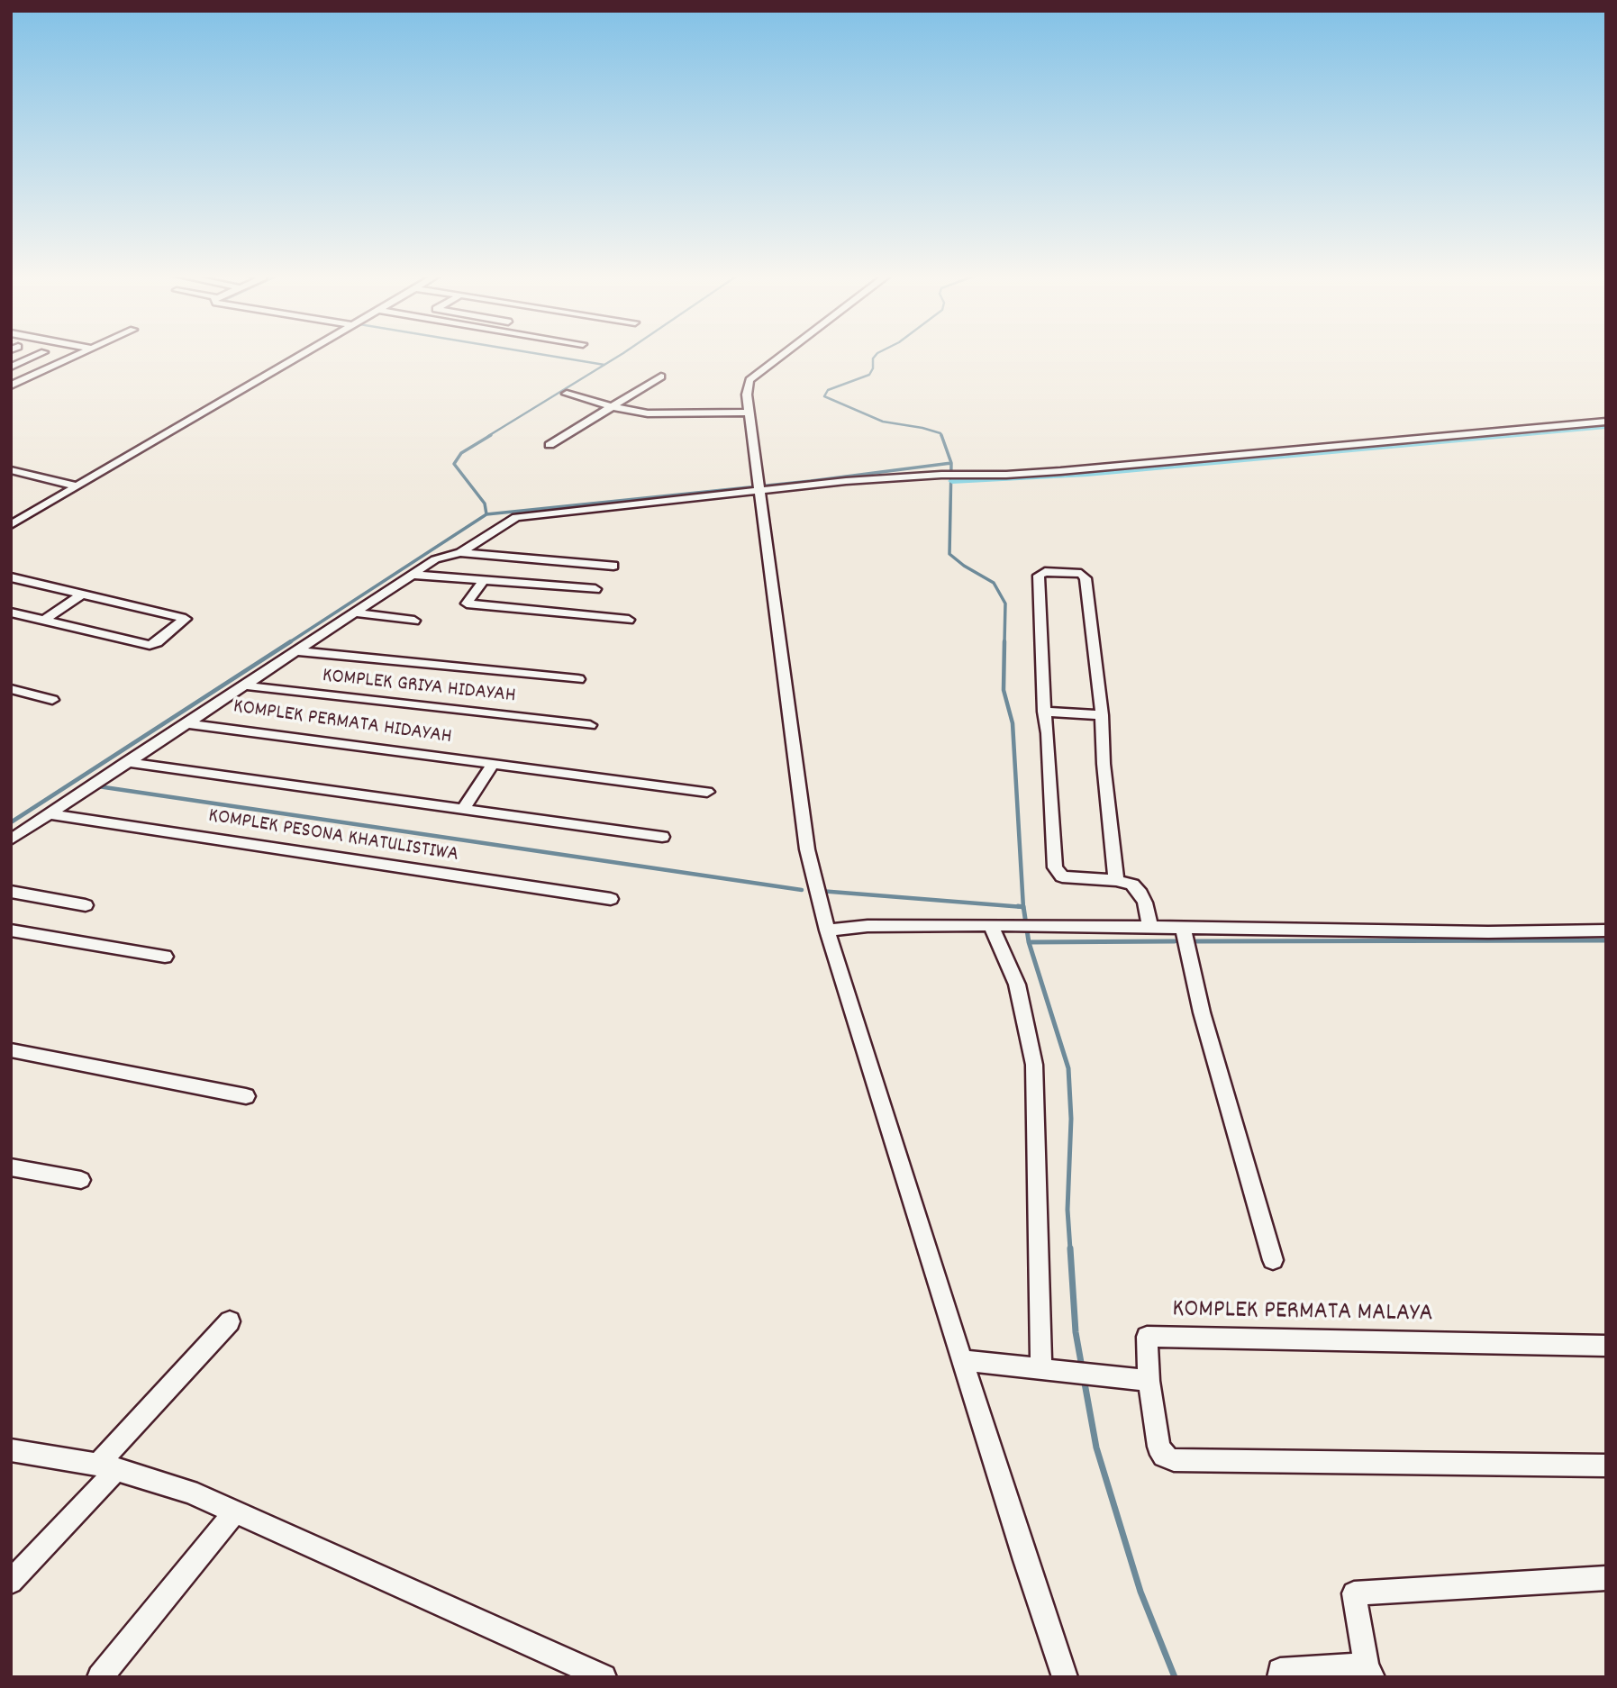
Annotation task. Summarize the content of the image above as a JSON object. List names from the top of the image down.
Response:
{
  "streets": {
    "street": [
      "KOMPLEK GRIYA HIDAYAH",
      "KOMPLEK PERMATA HIDAYAH",
      "KOMPLEK PESONA KHATULISTIWA",
      "KOMPLEK PERMATA MALAYA"
    ]
  }
}
